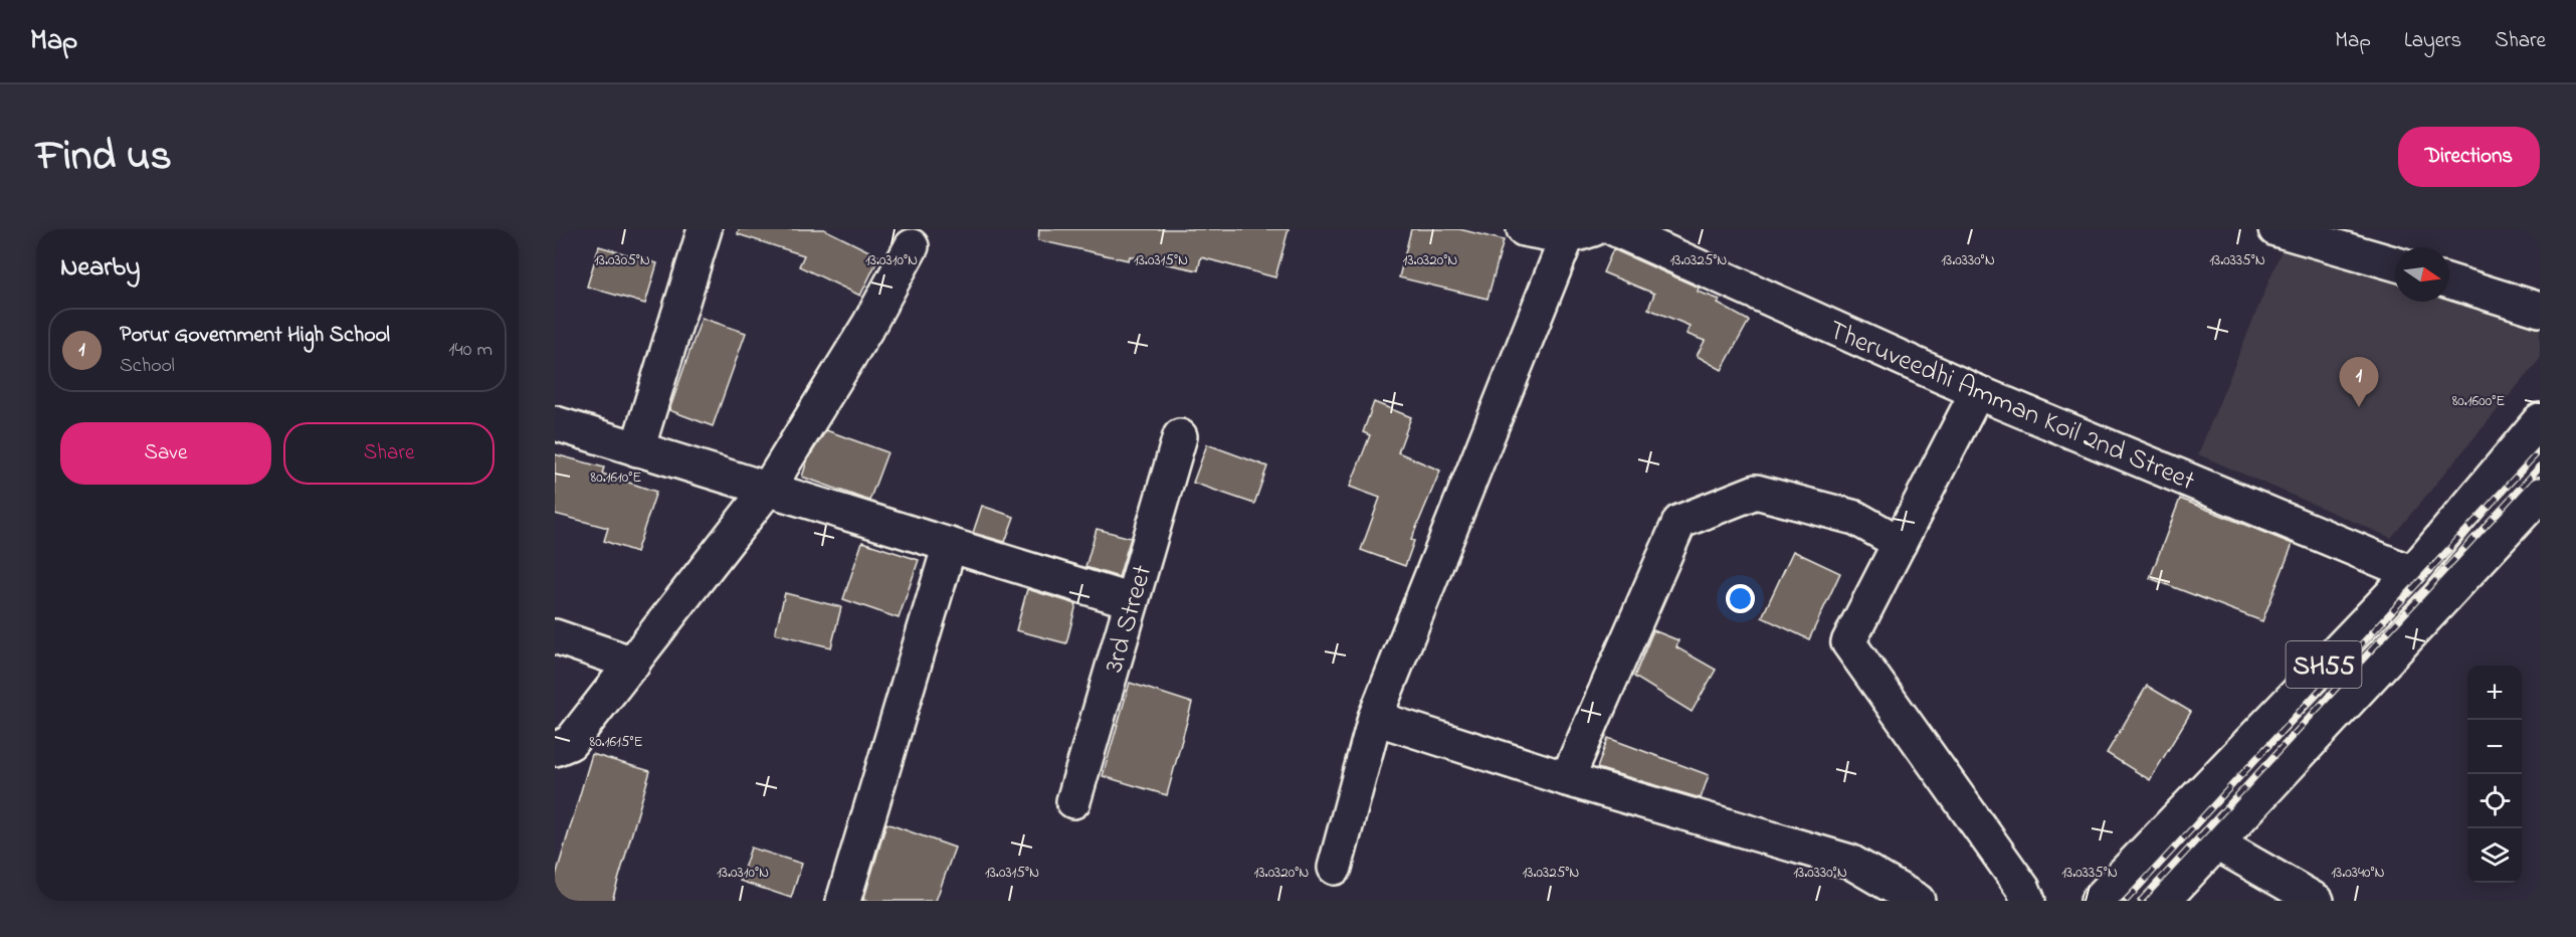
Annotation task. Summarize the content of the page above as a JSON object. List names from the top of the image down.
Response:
{
  "streets": {
    "street": ["Theruveedhi Amman Koil 2nd Street", "3rd Street", "SH55"]
  },
  "crossings": [
    ["Theruveedhi Amman Koil 2nd Street", "SH55"]
  ],
  "north": "right",
  "page": {
    "header": "Map",
    "nav": ["Map", "Layers", "Share"],
    "title": "Find us",
    "buttons": [
      "Directions",
      ["Save", "Share"]
    ],
    "heading": "Nearby",
    "list": [
      {
        "mark": "1",
        "name": "Porur Government High School",
        "note": "School",
        "value": "140 m"
      }
    ],
    "pins": "1",
    "map_buttons": ["+", "−"]
  },
  "coordinates": [
    "13.0305°N",
    "13.0310°N",
    "13.0315°N",
    "13.0320°N",
    "13.0325°N",
    "13.0330°N",
    "13.0335°N",
    "80.1600°E",
    "80.1610°E",
    "80.1615°E",
    "13.0340°N"
  ]
}
